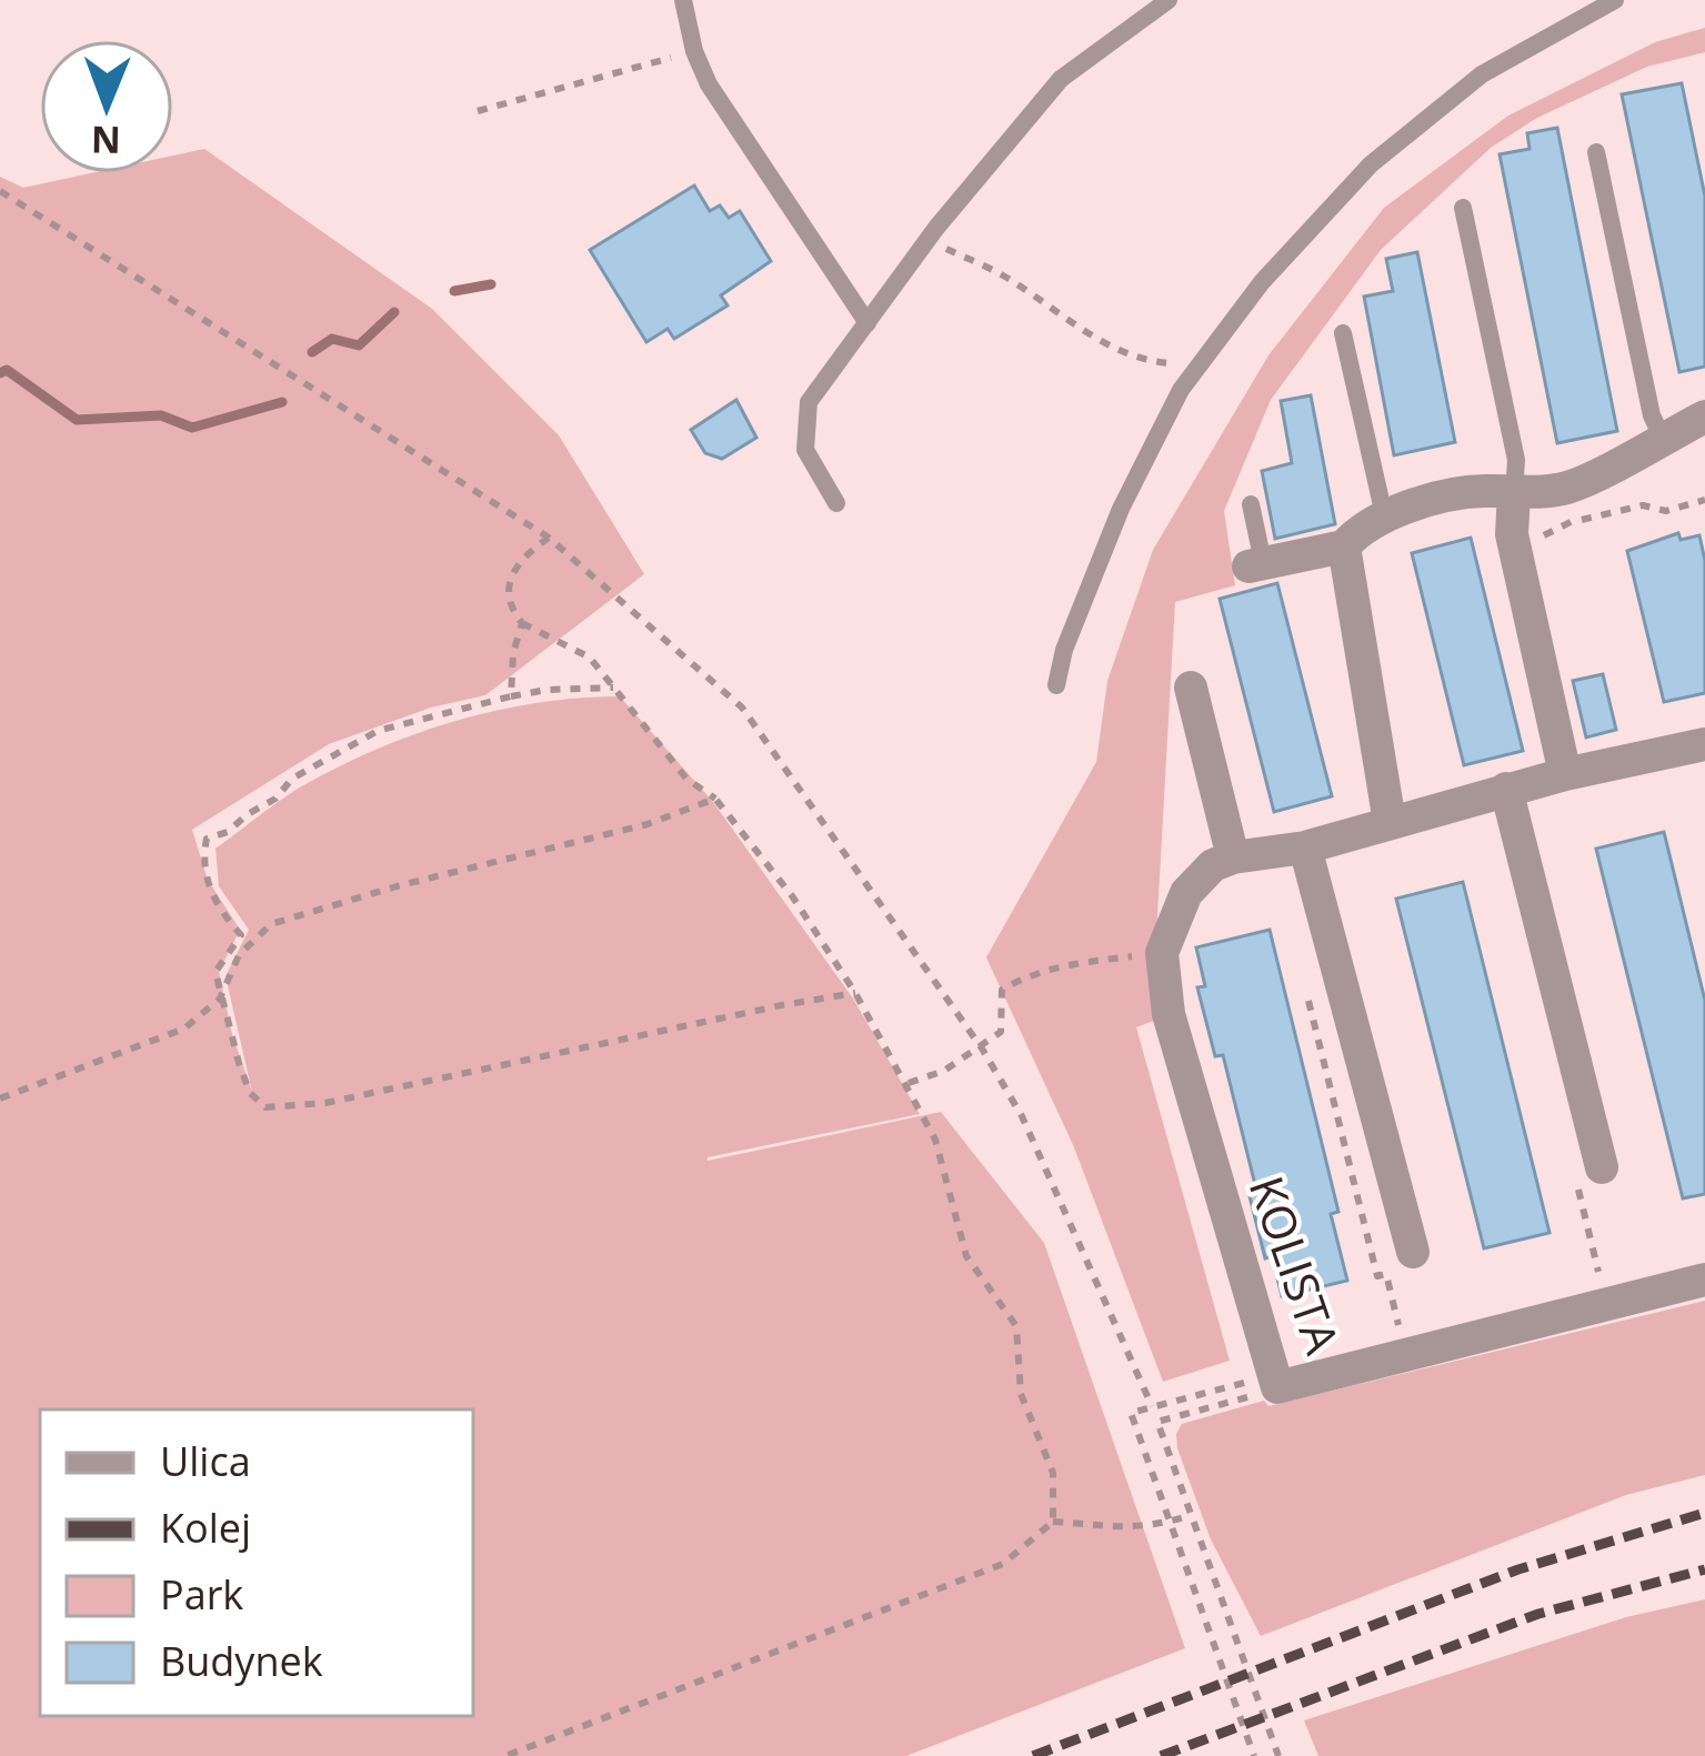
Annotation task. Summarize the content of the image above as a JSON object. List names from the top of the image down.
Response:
{
  "streets": {
    "street": ["KOLISTA"]
  },
  "legend": [
    "Ulica",
    "Kolej",
    "Park",
    "Budynek"
  ],
  "north": "bottom"
}
